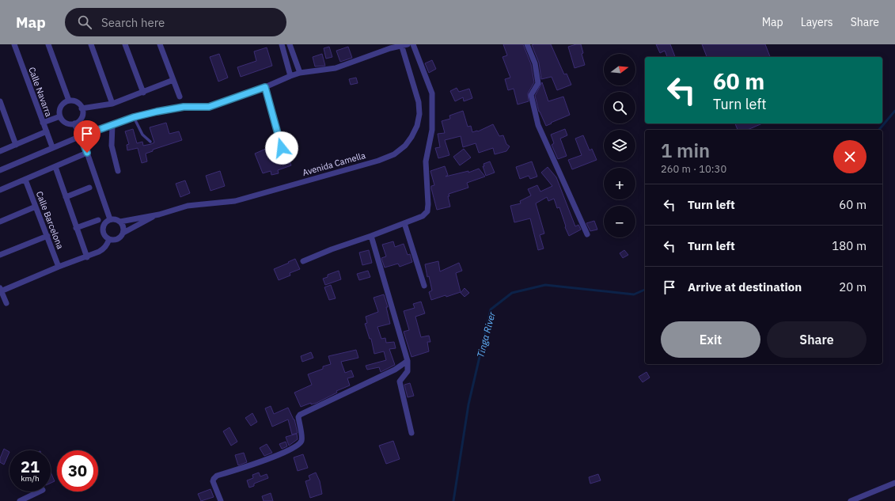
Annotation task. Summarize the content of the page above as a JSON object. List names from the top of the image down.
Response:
{
  "streets": {
    "street": ["Calle Navarra", "Avenida Camella", "Calle Barcelona"]
  },
  "water": ["Tinga River"],
  "north": "right",
  "page": {
    "header": "Map",
    "search": "Search here",
    "nav": ["Map", "Layers", "Share"],
    "map_buttons": ["+", "−"],
    "turn": ["60 m", "Turn left"],
    "heading": ["1 min", "260 m · 10:30"],
    "list": [
      {
        "name": "Turn left",
        "value": "60 m"
      },
      {
        "name": "Turn left",
        "value": "180 m"
      },
      {
        "name": "Arrive at destination",
        "value": "20 m"
      }
    ],
    "buttons": ["Exit", "Share"],
    "speed": "21 km/h",
    "limit": "30"
  }
}
